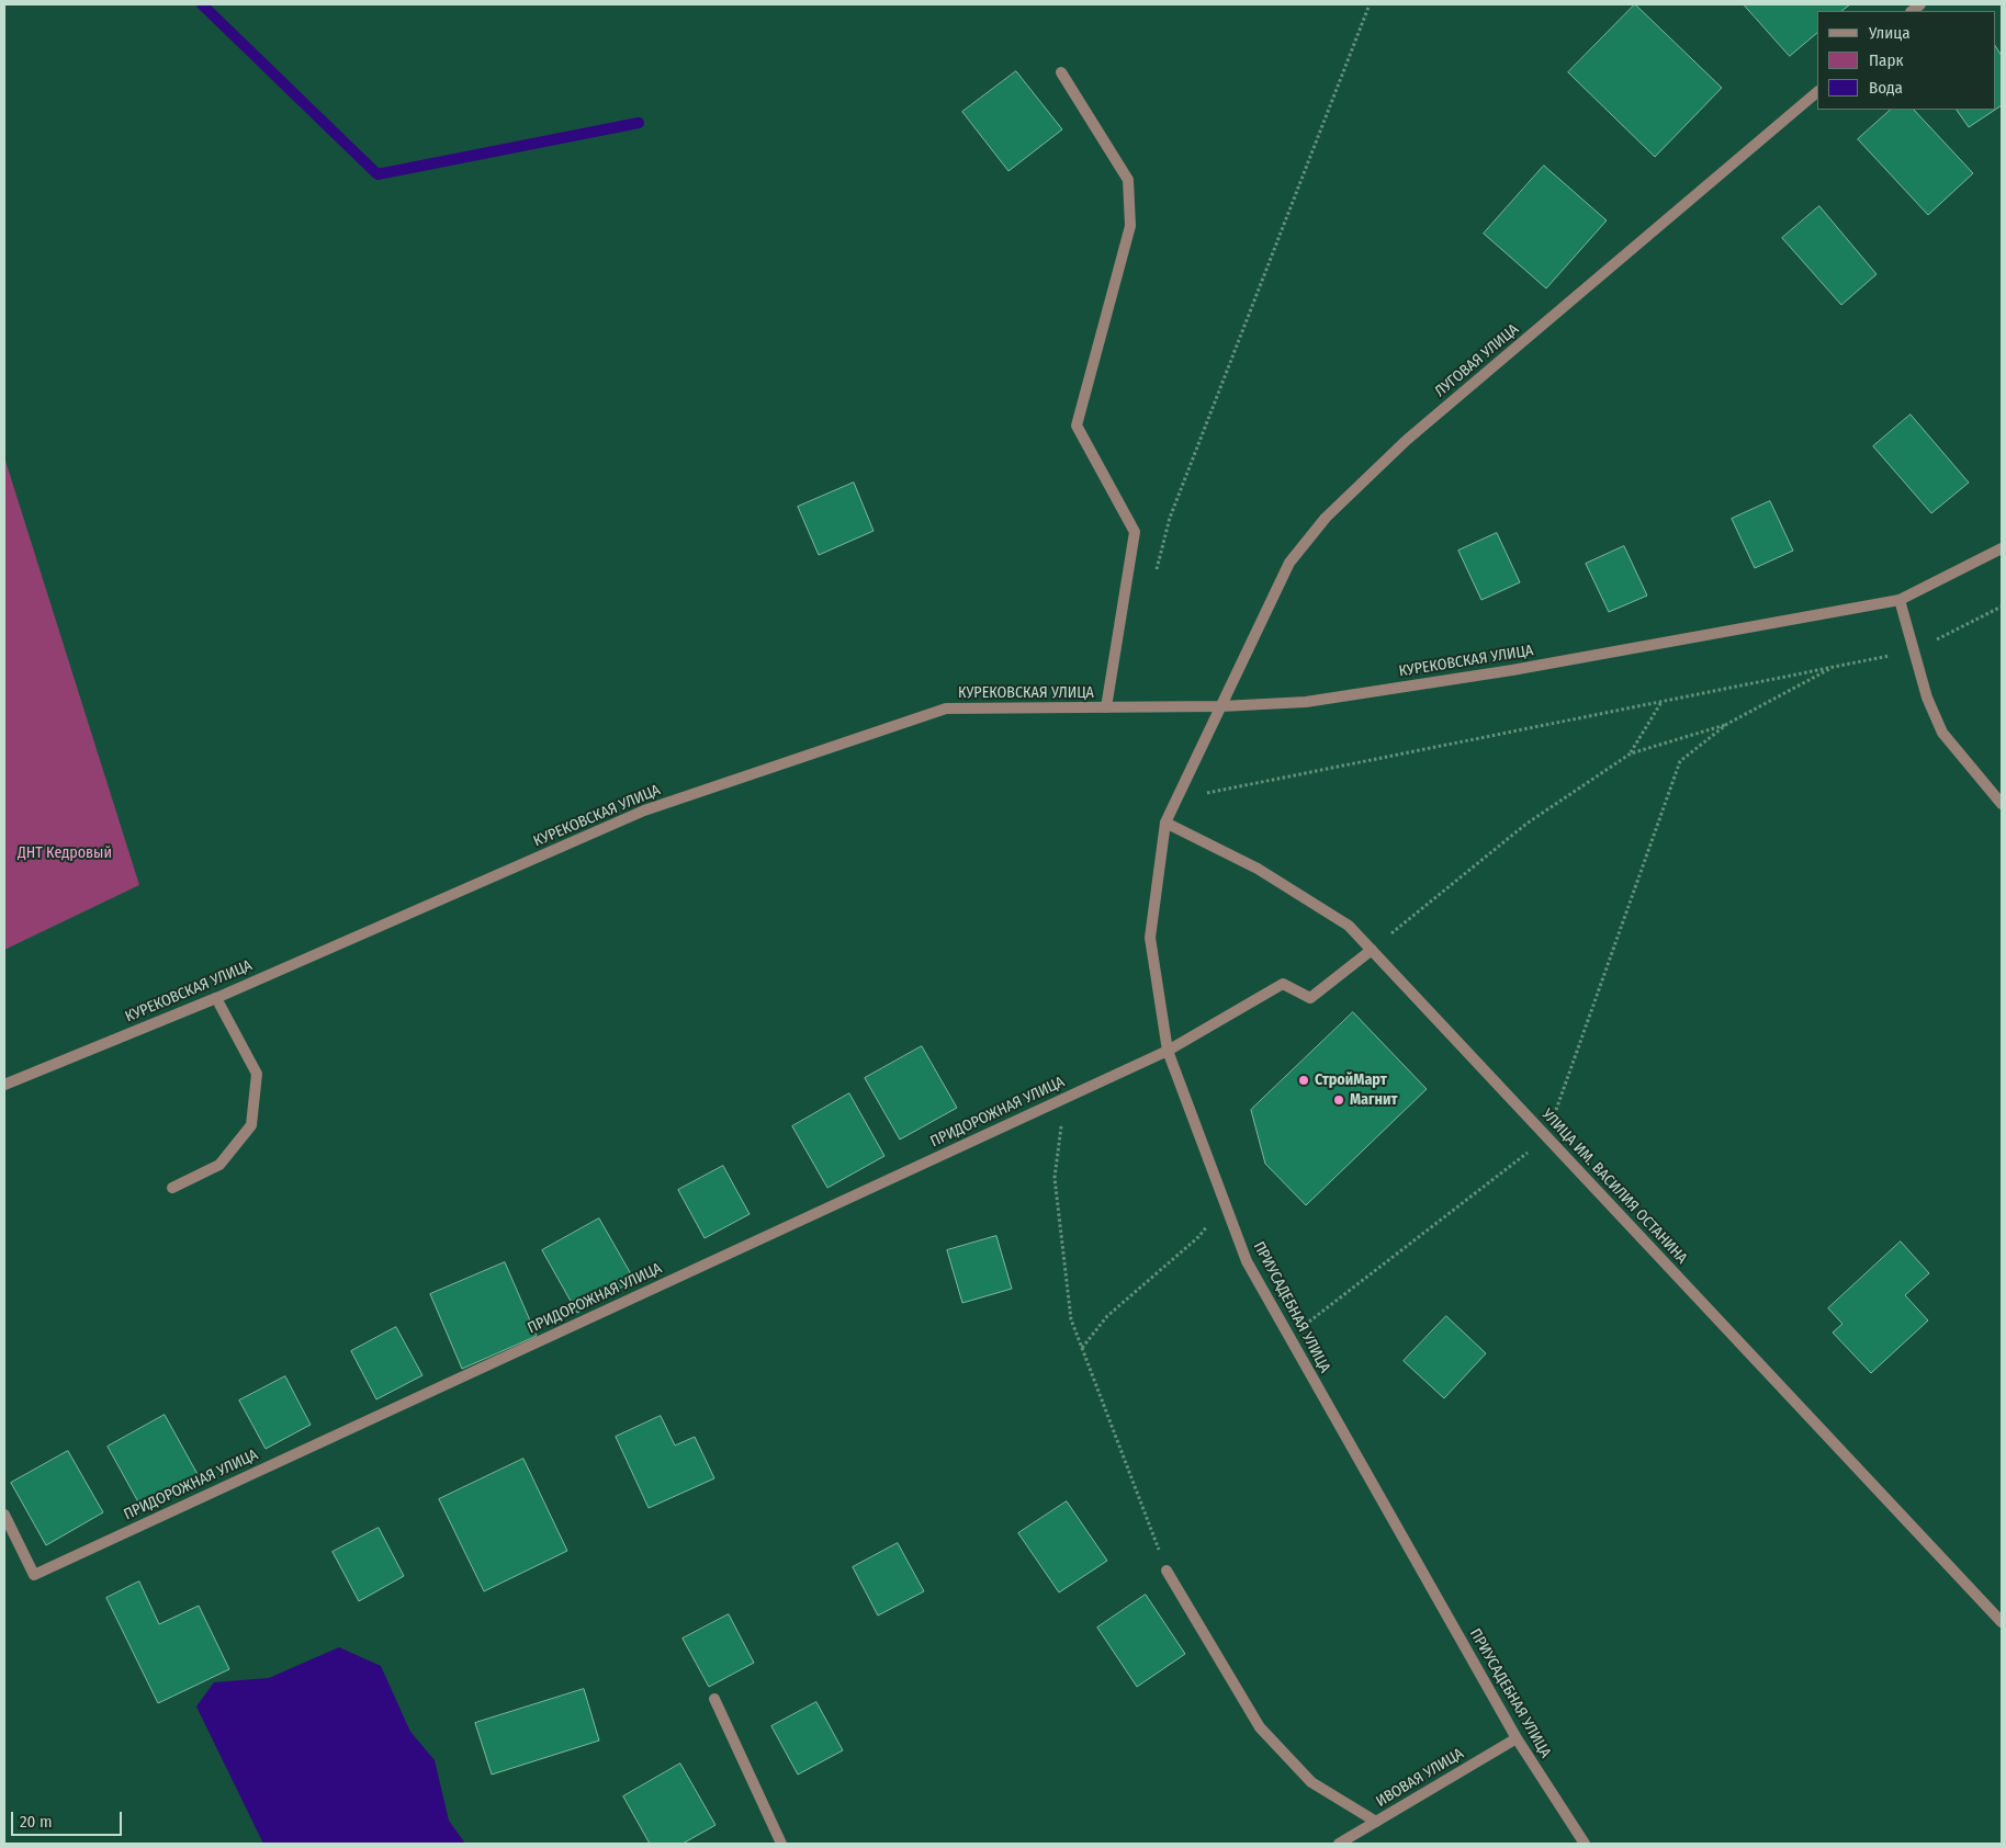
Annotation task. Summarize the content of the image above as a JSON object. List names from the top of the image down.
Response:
{
  "streets": {
    "street": [
      "ЛУГОВАЯ УЛИЦА",
      "КУРЕКОВСКАЯ УЛИЦА",
      "ПРИДОРОЖНАЯ УЛИЦА",
      "УЛИЦА ИМ. ВАСИЛИЯ ОСТАНИНА",
      "ПРИУСАДЕБНАЯ УЛИЦА",
      "ИВОВАЯ УЛИЦА"
    ]
  },
  "crossings": [
    ["ЛУГОВАЯ УЛИЦА", "КУРЕКОВСКАЯ УЛИЦА"],
    ["ЛУГОВАЯ УЛИЦА", "ПРИУСАДЕБНАЯ УЛИЦА"],
    ["КУРЕКОВСКАЯ УЛИЦА", "ПРИУСАДЕБНАЯ УЛИЦА"],
    ["ПРИДОРОЖНАЯ УЛИЦА", "УЛИЦА ИМ. ВАСИЛИЯ ОСТАНИНА"],
    ["ПРИДОРОЖНАЯ УЛИЦА", "ПРИУСАДЕБНАЯ УЛИЦА"],
    ["УЛИЦА ИМ. ВАСИЛИЯ ОСТАНИНА", "ПРИУСАДЕБНАЯ УЛИЦА"],
    ["ПРИУСАДЕБНАЯ УЛИЦА", "ИВОВАЯ УЛИЦА"]
  ],
  "parks": ["ДНТ Кедровый"],
  "places": ["СтройМарт", "Магнит"],
  "legend": ["Улица", "Парк", "Вода"],
  "scale_bar": "20 m"
}
